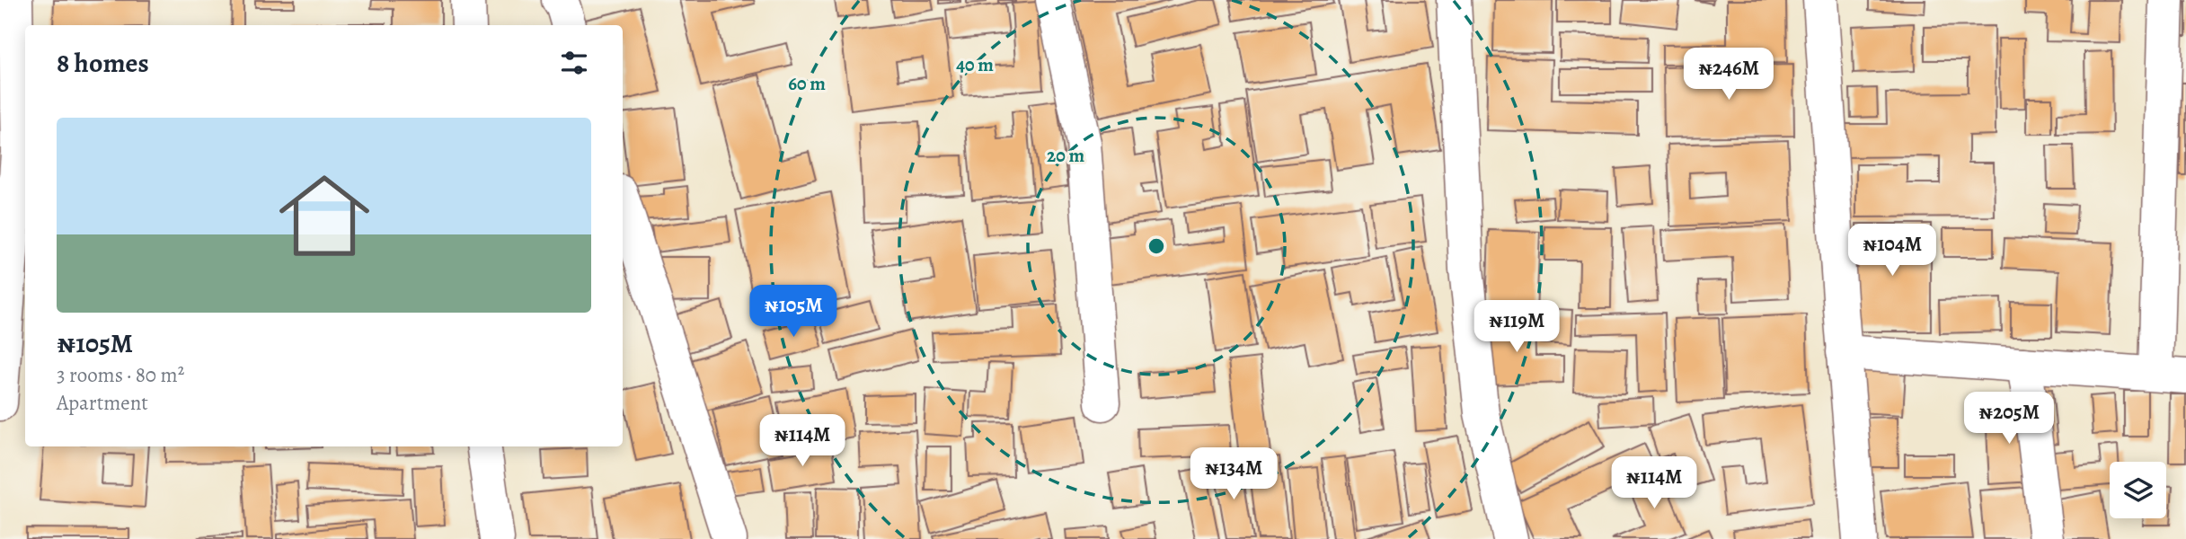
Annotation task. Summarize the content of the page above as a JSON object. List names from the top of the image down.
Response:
{
  "page": {
    "heading": "8 homes",
    "price": [
      "₦246M",
      "₦104M",
      "₦105M",
      "₦119M",
      "₦205M",
      "₦114M",
      "₦134M",
      "₦114M"
    ],
    "list": [
      {
        "name": "₦105M",
        "note": "3 rooms · 80 m² · Apartment"
      }
    ]
  },
  "rings": ["40 m", "60 m", "20 m"]
}
